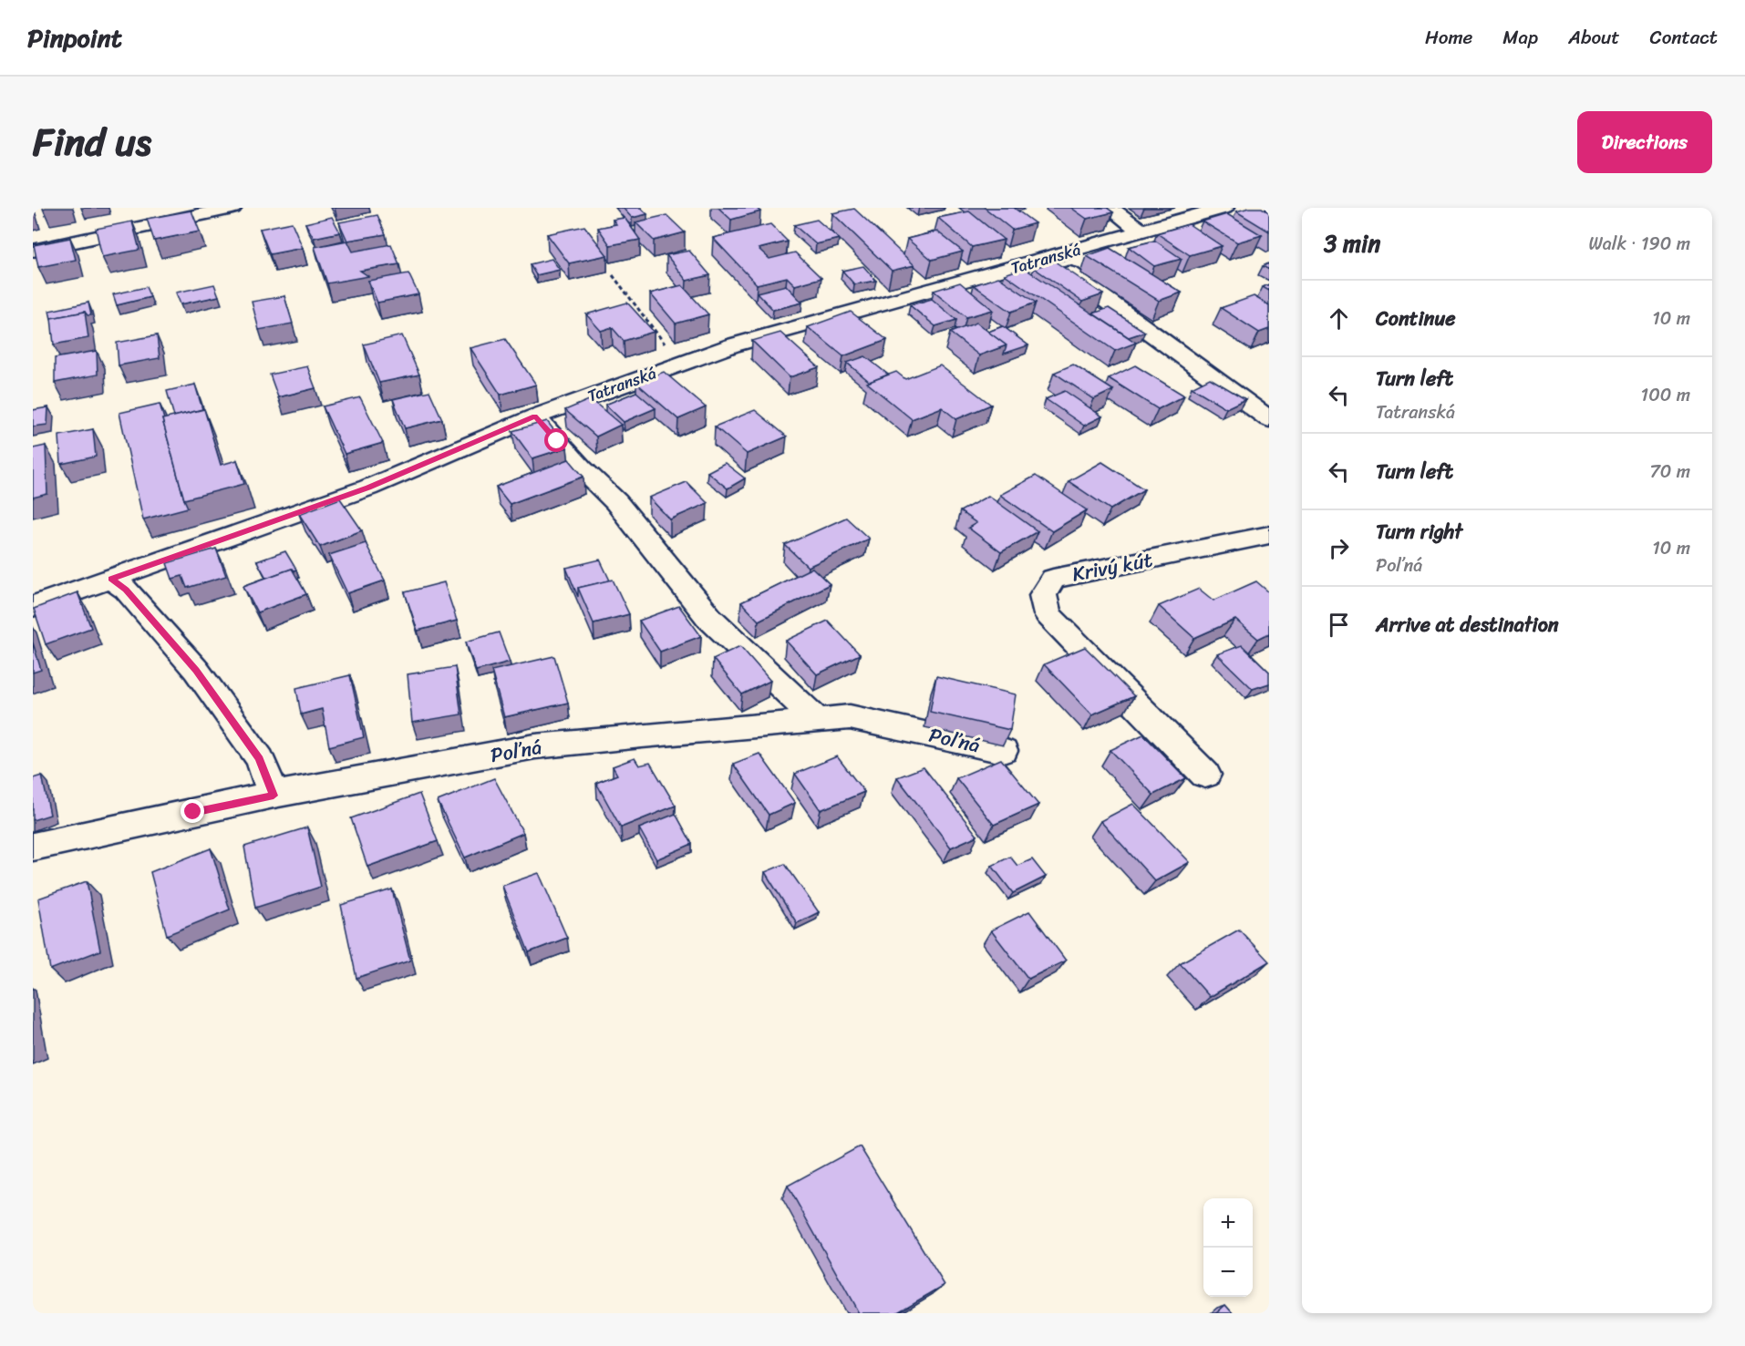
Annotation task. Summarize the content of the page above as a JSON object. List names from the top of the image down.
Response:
{
  "streets": {
    "street": ["Tatranská", "Krivý kút", "Poľná"]
  },
  "page": {
    "header": "Pinpoint",
    "nav": [
      "Home",
      "Map",
      "About",
      "Contact"
    ],
    "title": "Find us",
    "buttons": "Directions",
    "heading": ["3 min", "Walk · 190 m"],
    "list": [
      ["Continue", "10 m"],
      ["Turn left", "Tatranská", "100 m"],
      ["Turn left", "70 m"],
      ["Turn right", "Poľná", "10 m"],
      "Arrive at destination"
    ],
    "map_buttons": ["+", "−"]
  }
}
